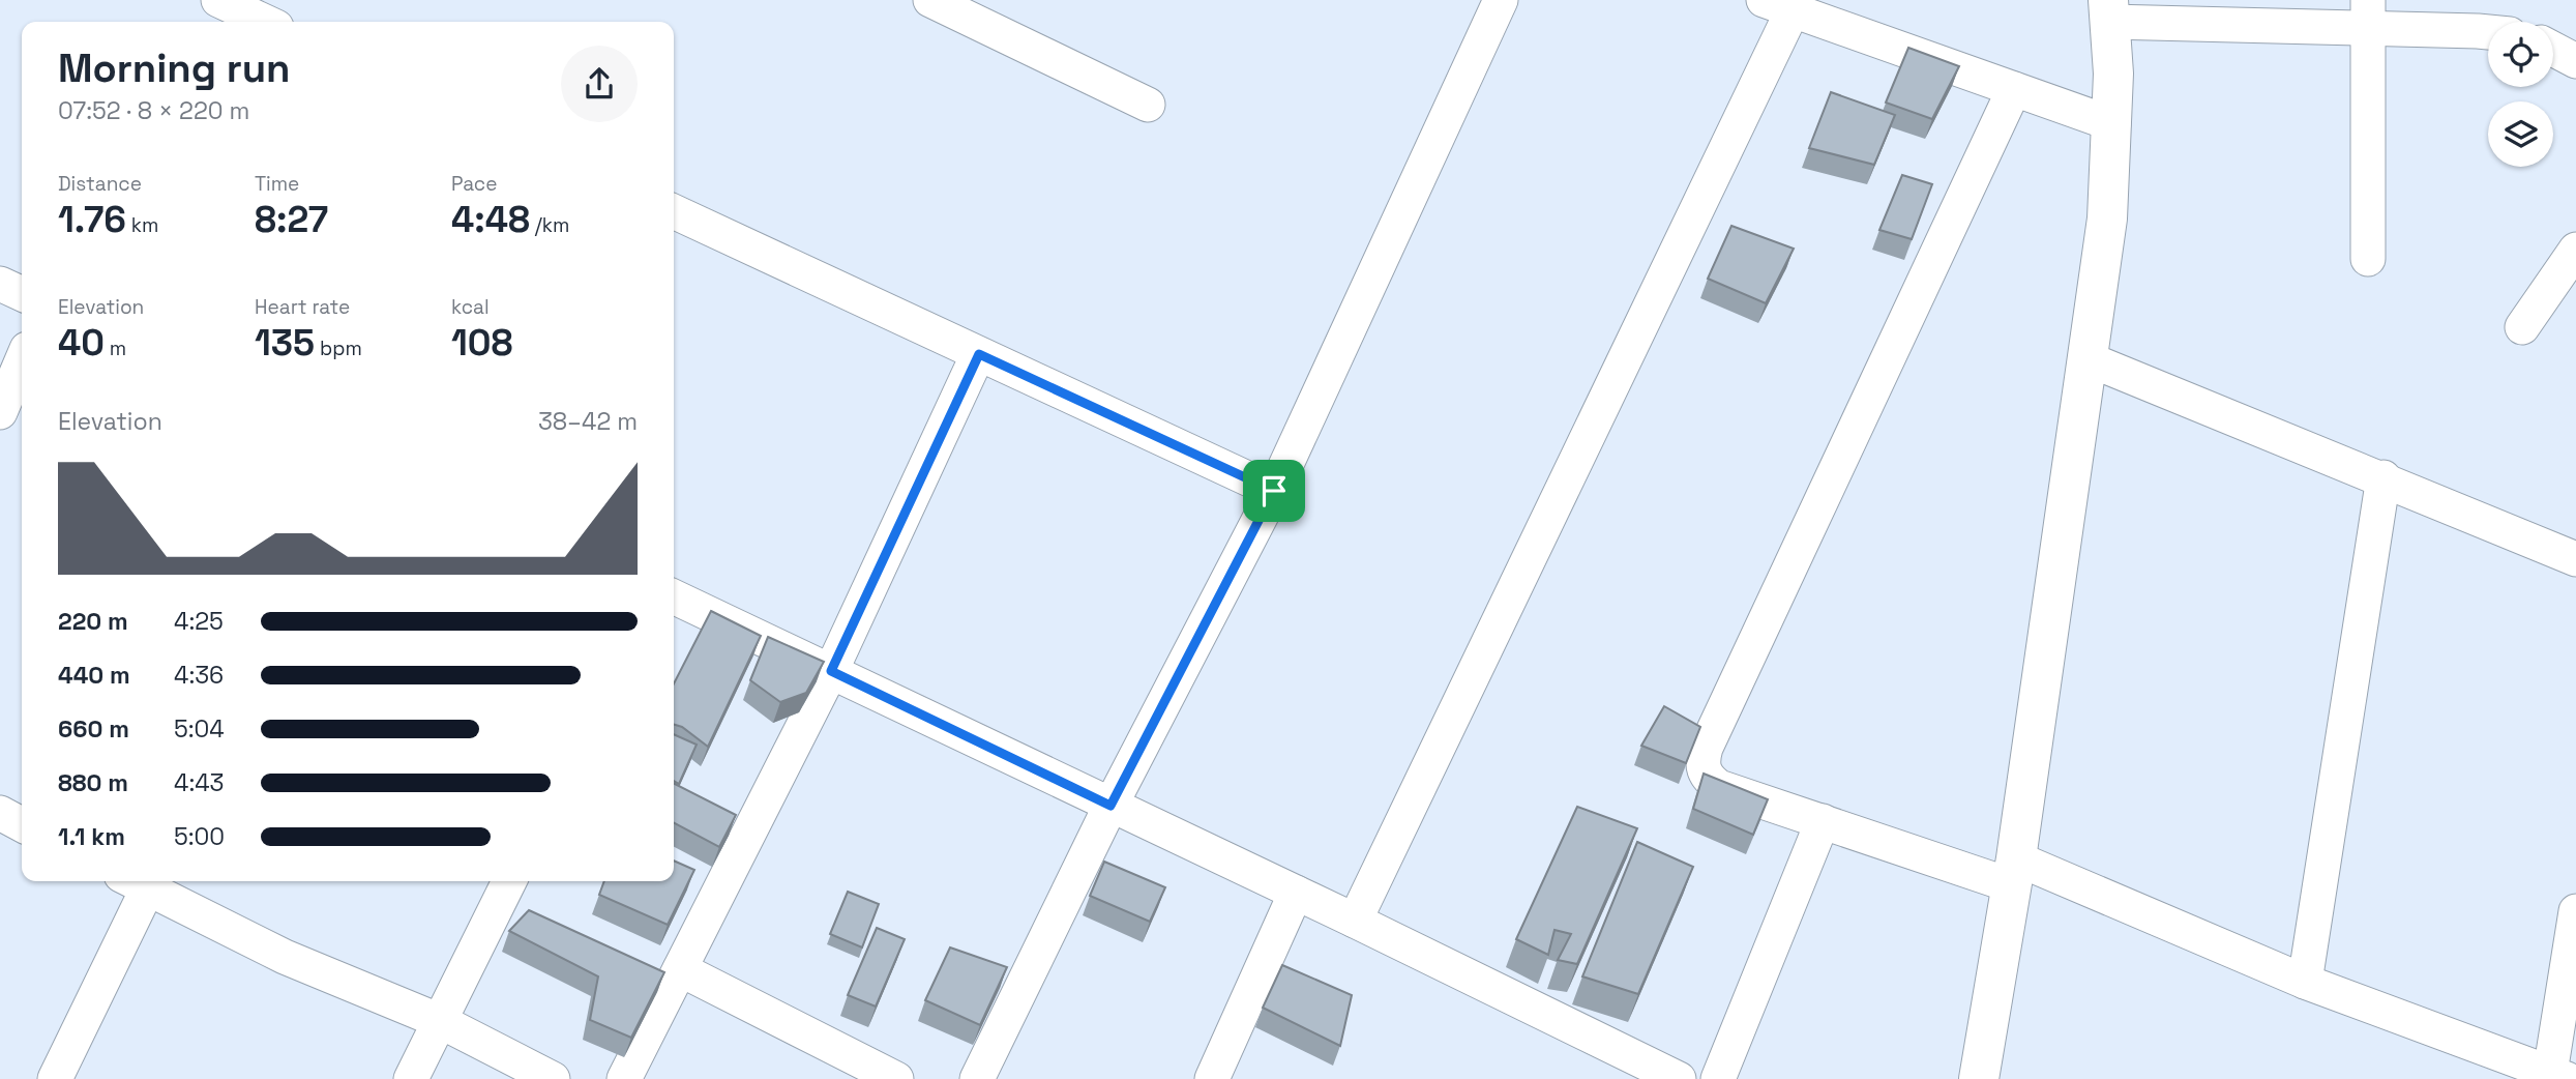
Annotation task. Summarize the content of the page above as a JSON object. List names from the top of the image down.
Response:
{
  "page": {
    "heading": ["Morning run", "07:52 · 8 × 220 m"],
    "stats": [
      ["Distance", "1.76 km"],
      ["Time", "8:27"],
      ["Pace", "4:48 /km"],
      ["Elevation", "40 m"],
      ["Heart rate", "135 bpm"],
      ["kcal", "108"]
    ],
    "chart": ["Elevation", "38–42 m"],
    "list": [
      {
        "name": "220 m",
        "note": "4:25"
      },
      {
        "name": "440 m",
        "note": "4:36"
      },
      {
        "name": "660 m",
        "note": "5:04"
      },
      {
        "name": "880 m",
        "note": "4:43"
      },
      {
        "name": "1.1 km",
        "note": "5:00"
      }
    ]
  }
}
